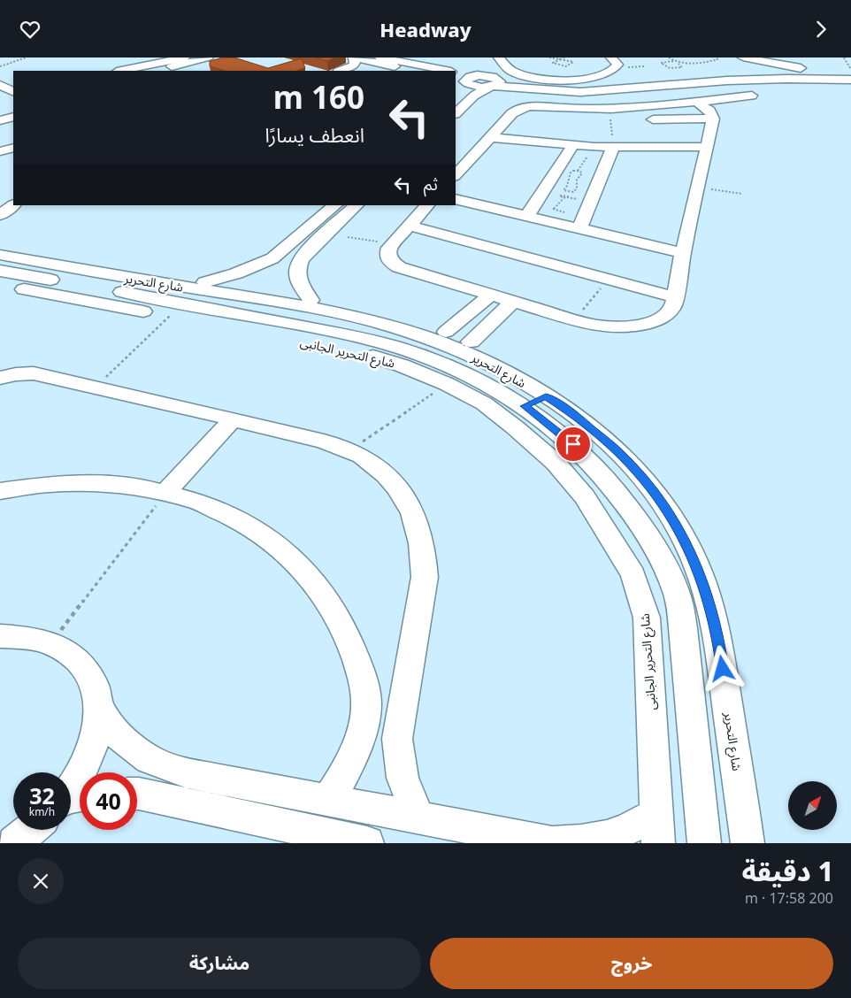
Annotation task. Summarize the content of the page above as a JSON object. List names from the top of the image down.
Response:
{
  "streets": {
    "street": ["شارع التحرير", "شارع التحرير الجانبى"]
  },
  "crossings": [
    ["شارع التحرير", "شارع التحرير الجانبى"]
  ],
  "north": "top right",
  "page": {
    "header": "Headway",
    "turn": ["160 m", "انعطف يسارًا"],
    "then": "ثم",
    "speed": "32 km/h",
    "limit": "40",
    "heading": ["1 دقيقة", "200 m · 17:58"],
    "buttons": ["خروج", "مشاركة"]
  }
}
